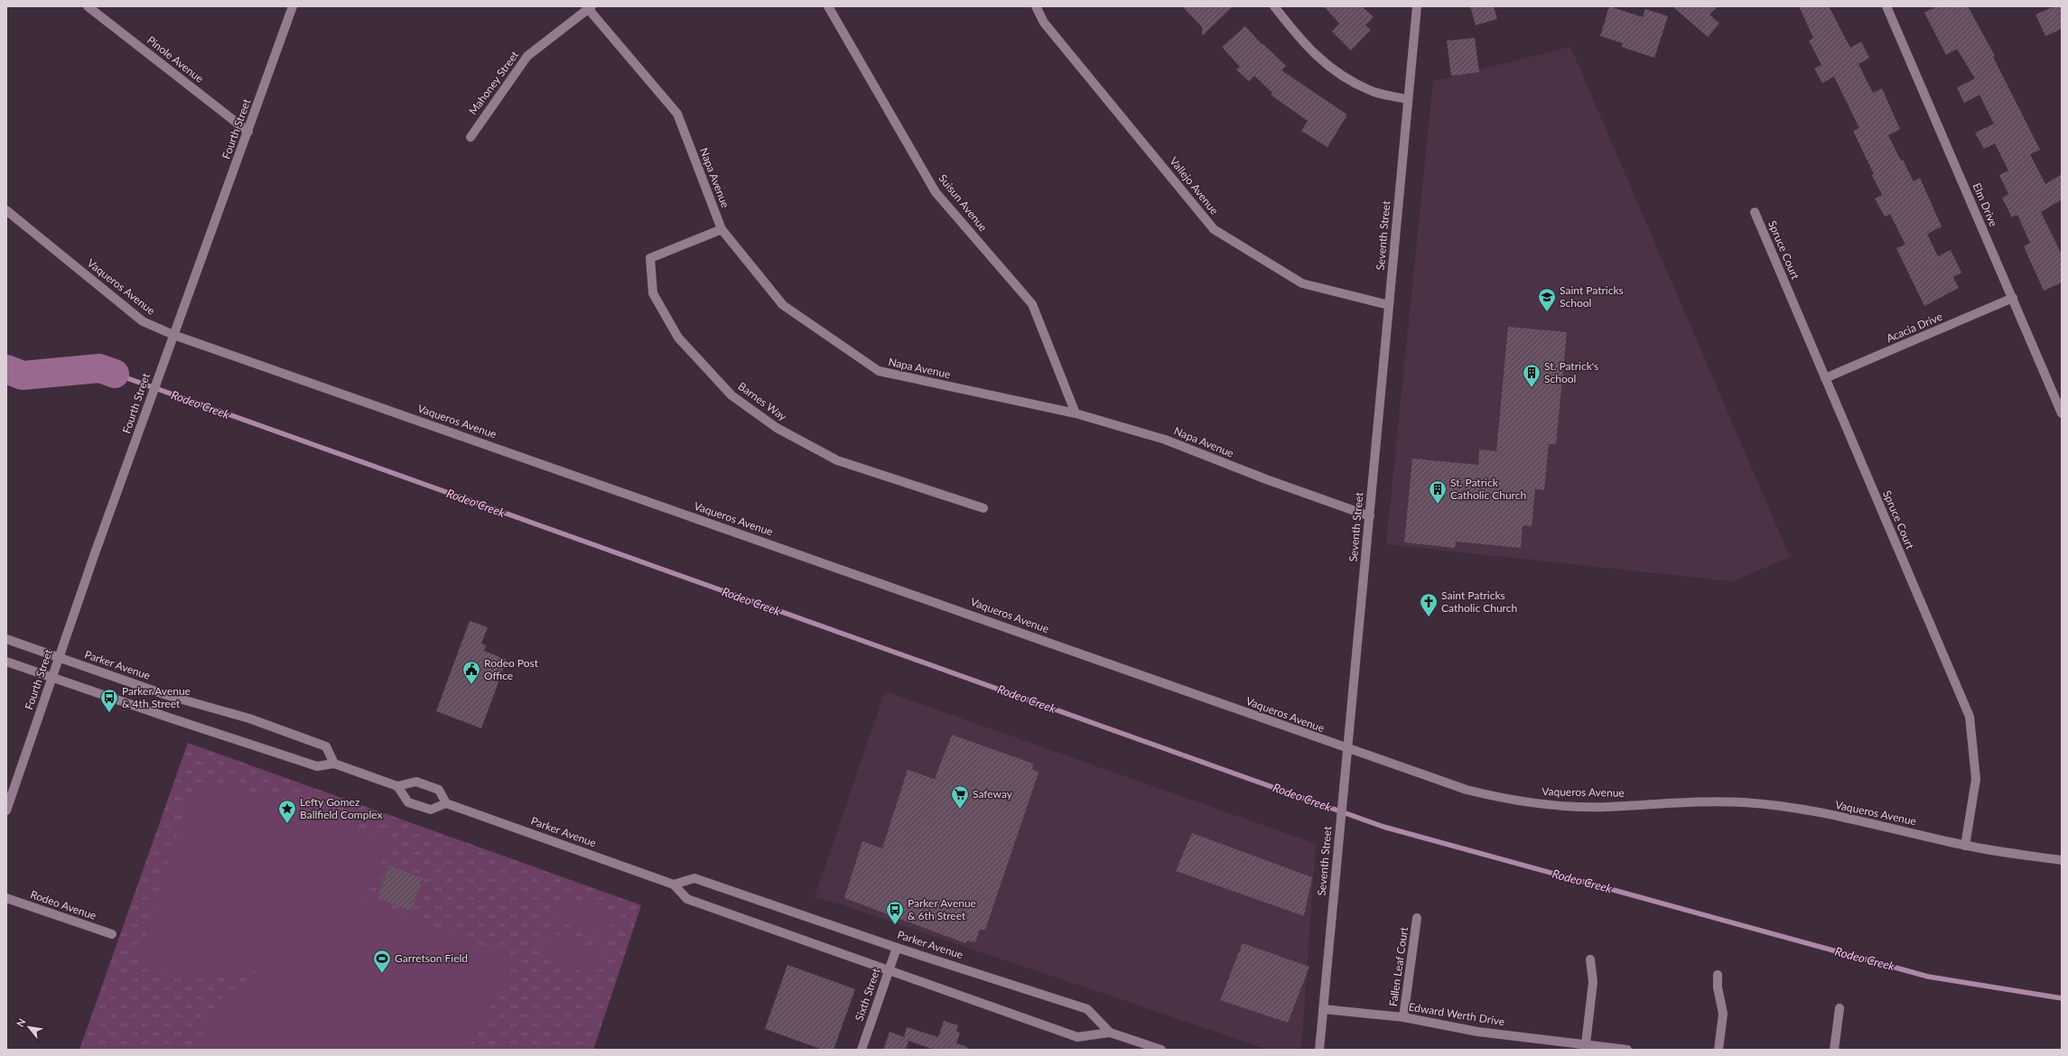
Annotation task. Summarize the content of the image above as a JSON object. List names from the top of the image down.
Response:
{
  "streets": {
    "street": [
      "Pinole Avenue",
      "Mahoney Street",
      "Fourth Street",
      "Napa Avenue",
      "Vallejo Avenue",
      "Suisun Avenue",
      "Elm Drive",
      "Seventh Street",
      "Spruce Court",
      "Vaqueros Avenue",
      "Acacia Drive",
      "Barnes Way",
      "Parker Avenue",
      "Rodeo Avenue",
      "Fallen Leaf Court",
      "Sixth Street",
      "Edward Werth Drive"
    ]
  },
  "crossings": [
    ["Pinole Avenue", "Fourth Street"],
    ["Mahoney Street", "Napa Avenue"],
    ["Fourth Street", "Vaqueros Avenue"],
    ["Fourth Street", "Parker Avenue"],
    ["Napa Avenue", "Suisun Avenue"],
    ["Napa Avenue", "Seventh Street"],
    ["Napa Avenue", "Barnes Way"],
    ["Vallejo Avenue", "Seventh Street"],
    ["Elm Drive", "Acacia Drive"],
    ["Seventh Street", "Vaqueros Avenue"],
    ["Seventh Street", "Edward Werth Drive"],
    ["Spruce Court", "Vaqueros Avenue"],
    ["Spruce Court", "Acacia Drive"],
    ["Parker Avenue", "Sixth Street"],
    ["Fallen Leaf Court", "Edward Werth Drive"]
  ],
  "water": ["Rodeo Creek"],
  "places": {
    "school or university": ["Saint Patricks School"],
    "building": ["St. Patrick's School", "St. Patrick Catholic Church"],
    "church": ["Saint Patricks Catholic Church"],
    "public building": ["Rodeo Post Office"],
    "bus stop": ["Parker Avenue & 4th Street", "Parker Avenue & 6th Street"],
    "supermarket": ["Safeway"],
    "place": ["Lefty Gomez Ballfield Complex"],
    "sports": ["Garretson Field"]
  },
  "north": "top left"
}
